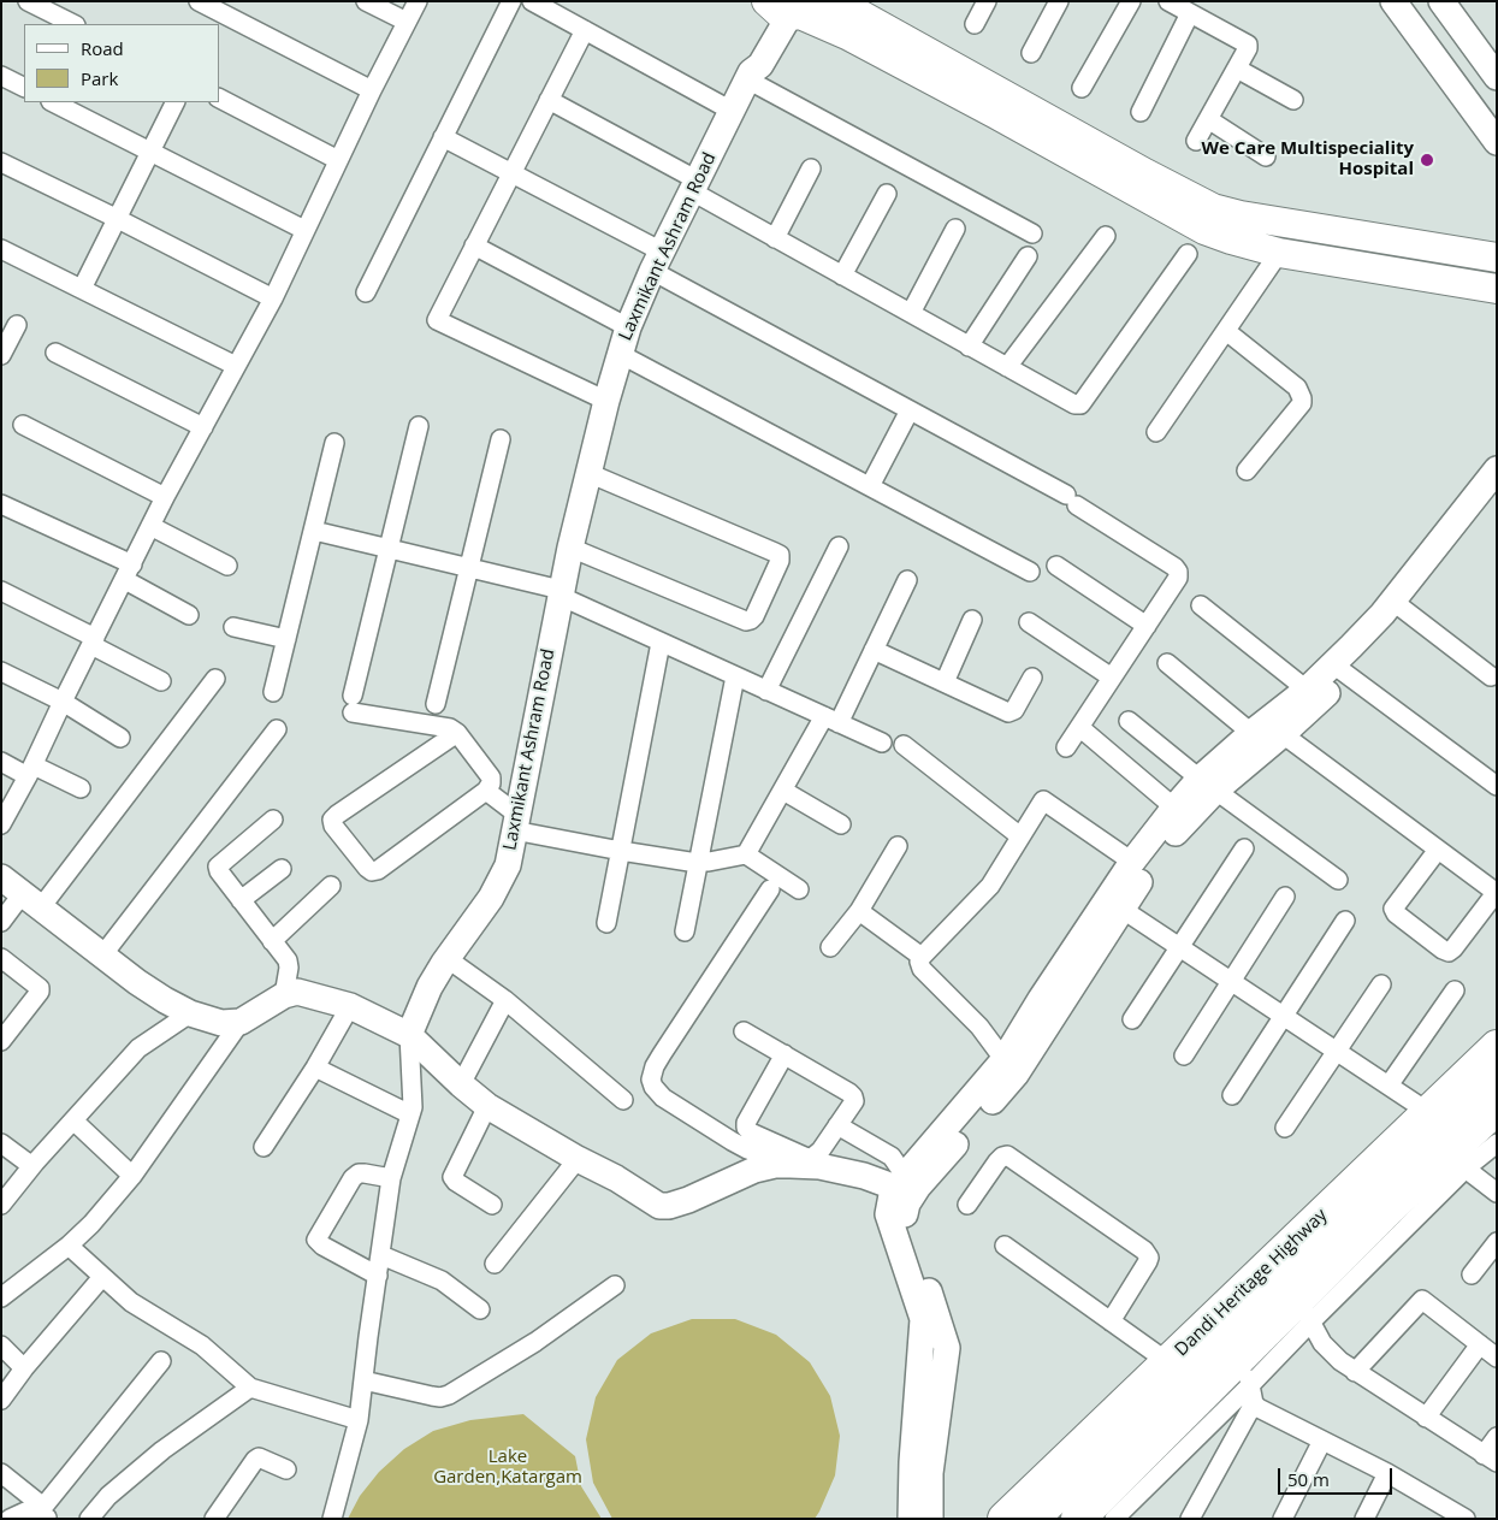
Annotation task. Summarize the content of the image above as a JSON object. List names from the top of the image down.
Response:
{
  "streets": {
    "highway": ["Dandi Heritage Highway"],
    "street": ["Laxmikant Ashram Road"]
  },
  "parks": ["Lake Garden,Katargam"],
  "places": ["We Care Multispeciality Hospital"],
  "legend": ["Road", "Park"],
  "scale_bar": "50 m"
}
